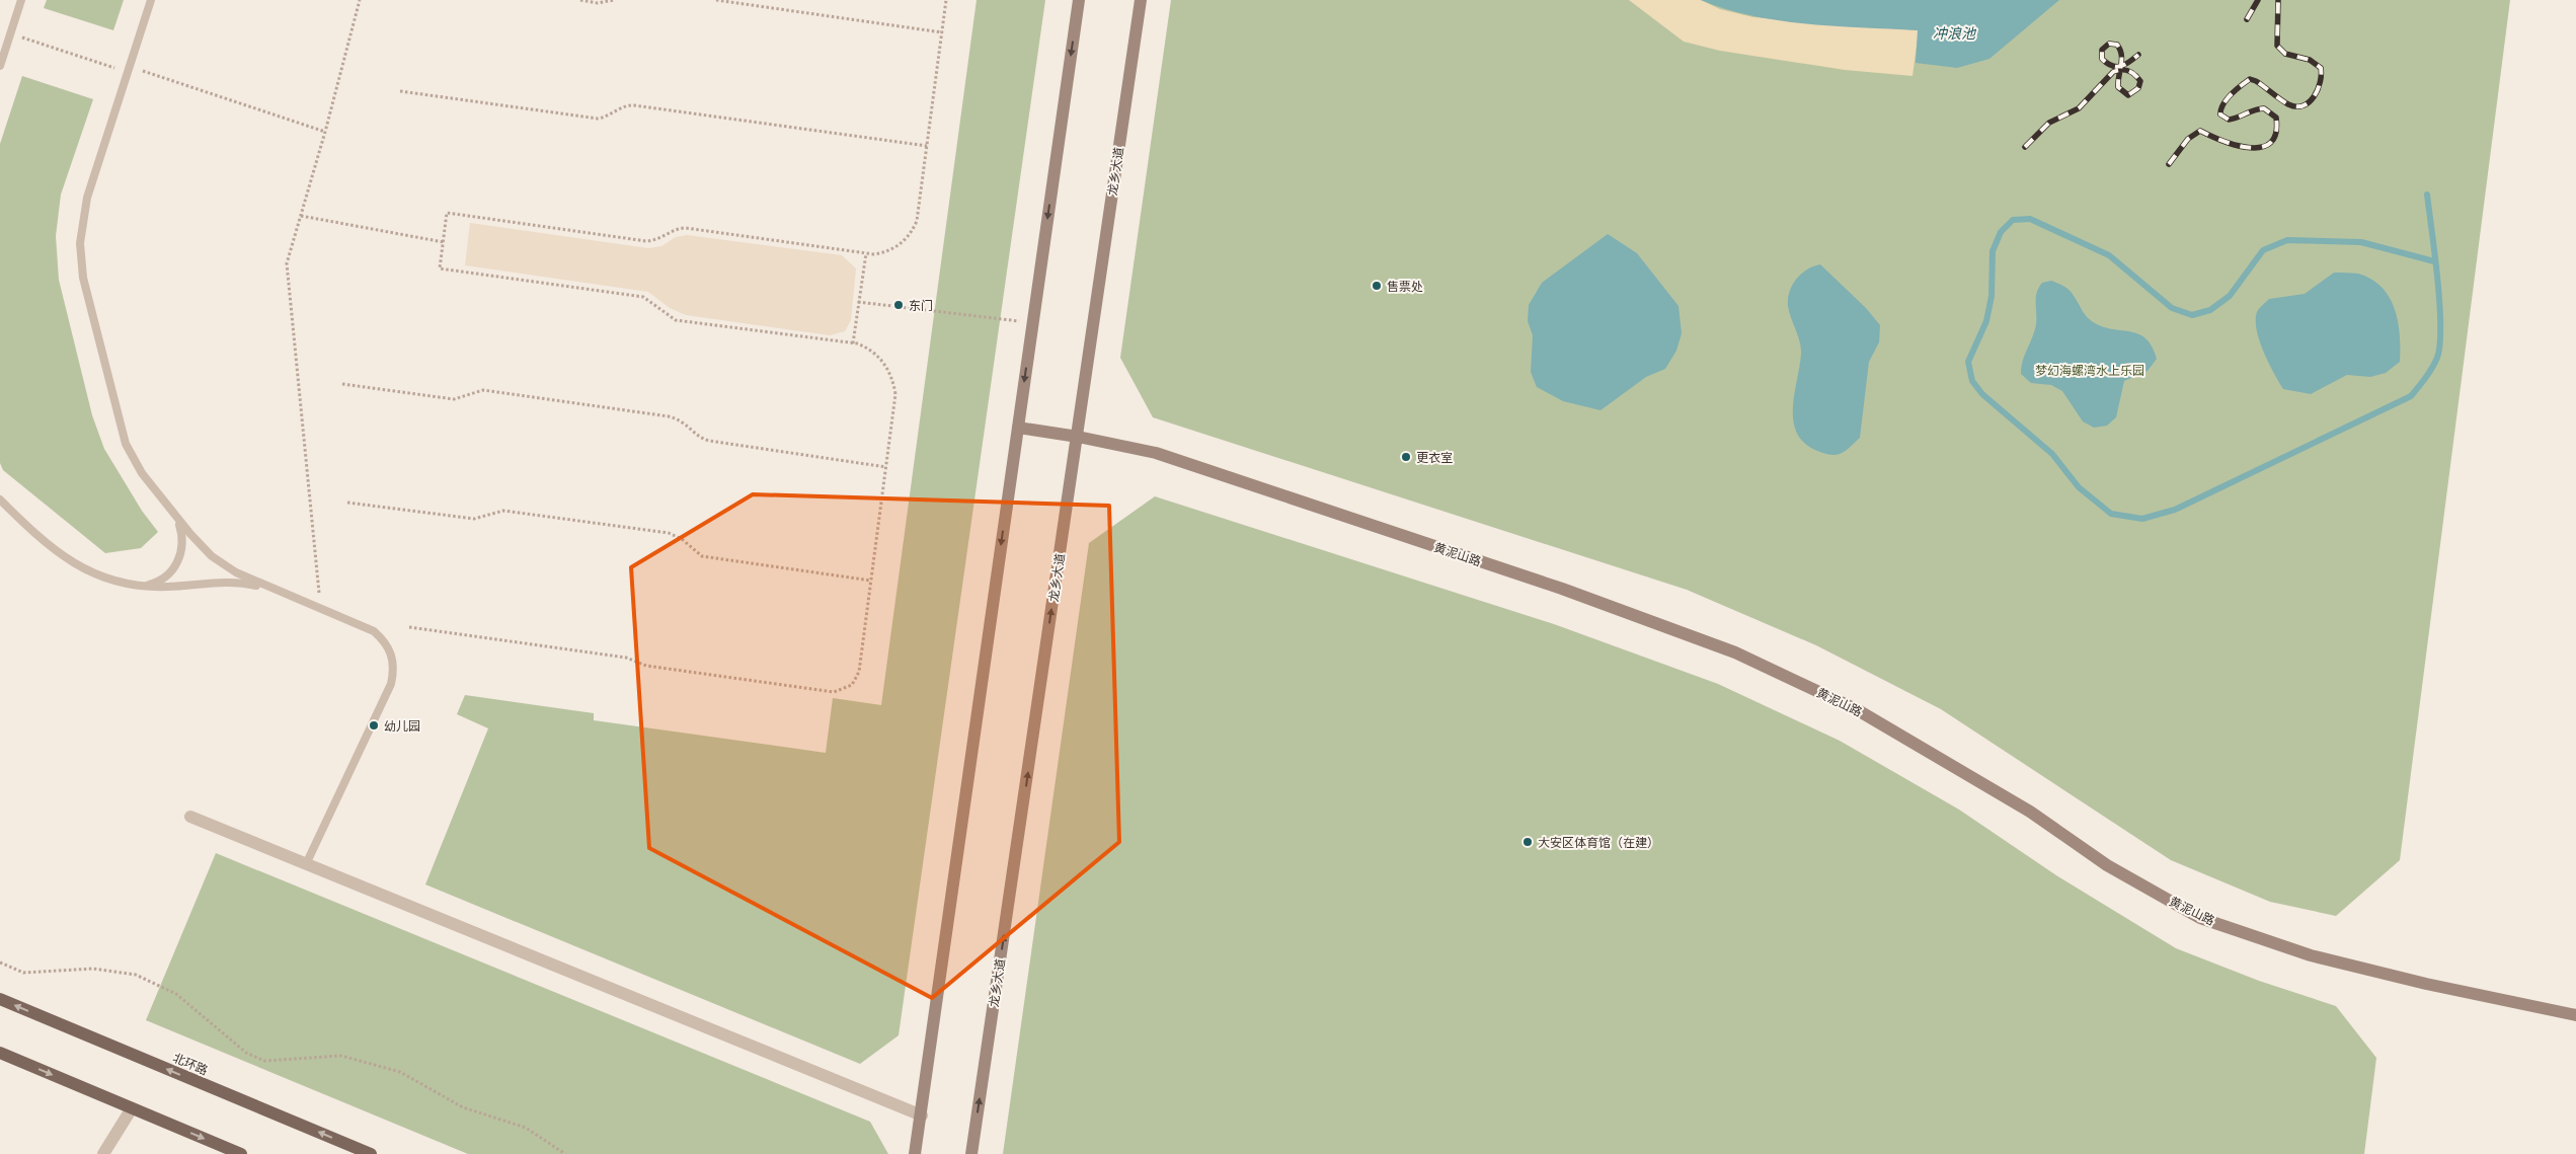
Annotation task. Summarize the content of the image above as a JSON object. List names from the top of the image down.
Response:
{
  "streets": {
    "main road": ["龙乡大道", "黄泥山路", "北环路"]
  },
  "crossings": [
    ["龙乡大道", "黄泥山路"]
  ],
  "water": ["冲浪池"],
  "parks": ["梦幻海螺湾水上乐园"],
  "places": [
    "售票处",
    "东门",
    "更衣室",
    "幼儿园",
    "大安区体育馆（在建）"
  ]
}
